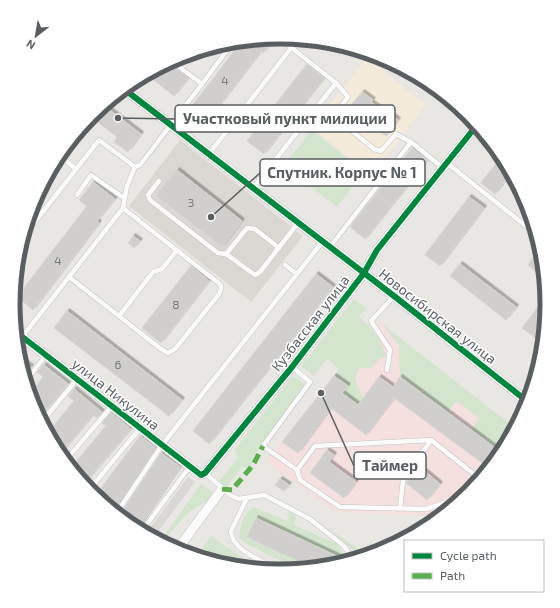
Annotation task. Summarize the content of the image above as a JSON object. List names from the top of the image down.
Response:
{
  "streets": {
    "street": ["Новосибирская улица", "Кузбасская улица", "улица Никулина"]
  },
  "crossings": [
    ["Новосибирская улица", "Кузбасская улица"],
    ["Кузбасская улица", "улица Никулина"]
  ],
  "places": ["Участковый пункт милиции", "Спутник. Корпус № 1", "Таймер"],
  "house_numbers": [
    "4",
    "3",
    "4",
    "8",
    "6"
  ],
  "legend": ["Cycle path", "Path"],
  "north": "bottom left"
}
